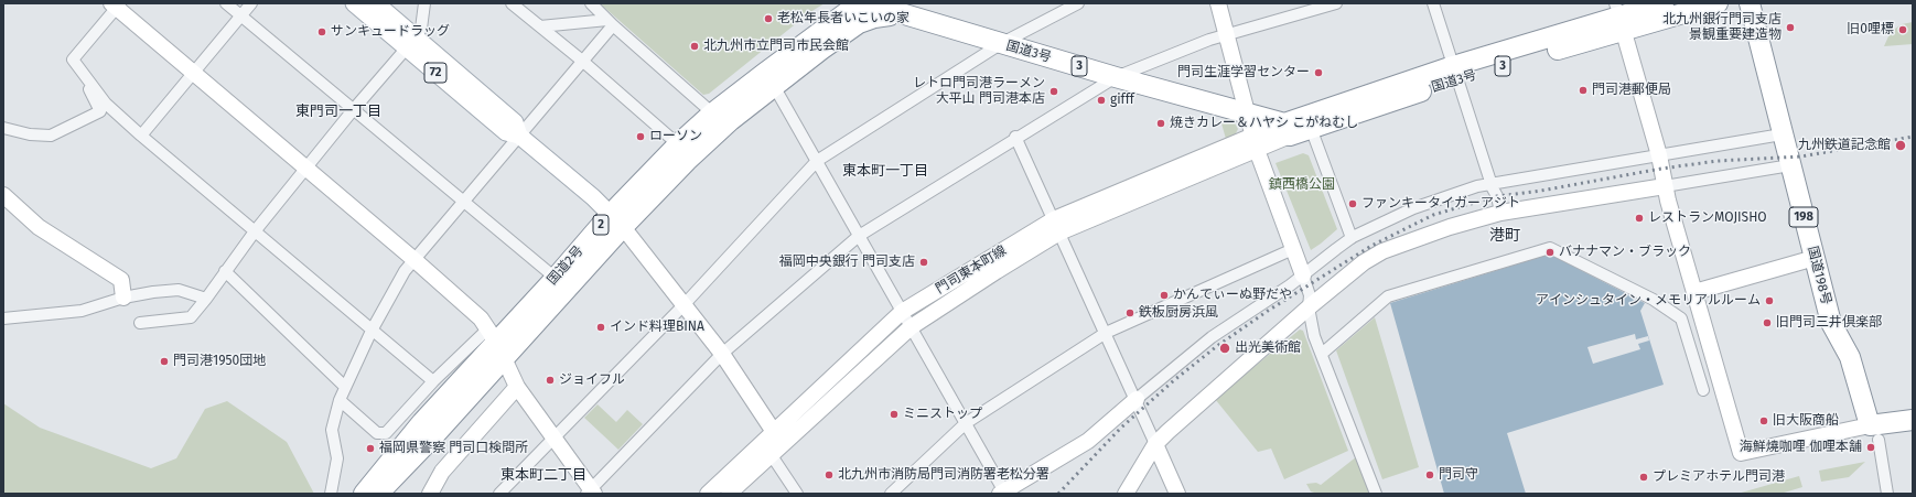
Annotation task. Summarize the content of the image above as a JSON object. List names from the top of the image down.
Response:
{
  "streets": {
    "highway": [
      "国道3号",
      "3",
      "198",
      "2",
      "国道2号",
      "国道198号"
    ],
    "main road": ["72"],
    "street": ["門司東本町線"]
  },
  "crossings": [
    ["国道3号", "国道2号"],
    ["国道3号", "門司東本町線"],
    ["72", "国道2号"]
  ],
  "districts": [
    "東門司一丁目",
    "東本町一丁目",
    "港町",
    "東本町二丁目"
  ],
  "parks": ["鎮西橋公園"],
  "places": [
    "老松年長者いこいの家",
    "北九州銀行門司支店 景観重要建造物",
    "旧0哩標",
    "サンキュードラッグ",
    "北九州市立門司市民会館",
    "門司生涯学習センター",
    "門司港郵便局",
    "レトロ門司港ラーメン 大平山 門司港本店",
    "gifff",
    "焼きカレー＆ハヤシ こがねむし",
    "ローソン",
    "九州鉄道記念館",
    "ファンキータイガーアジト",
    "レストランMOJISHO",
    "バナナマン・ブラック",
    "福岡中央銀行 門司支店",
    "かんてぃーぬ野だや",
    "アインシュタイン・メモリアルルーム",
    "鉄板厨房浜風",
    "旧門司三井倶楽部",
    "インド料理BINA",
    "出光美術館",
    "門司港1950団地",
    "ジョイフル",
    "ミニストップ",
    "旧大阪商船",
    "海鮮燒咖哩 伽哩本舗",
    "福岡県警察 門司口検問所",
    "北九州市消防局門司消防署老松分署",
    "門司守",
    "プレミアホテル門司港"
  ]
}
